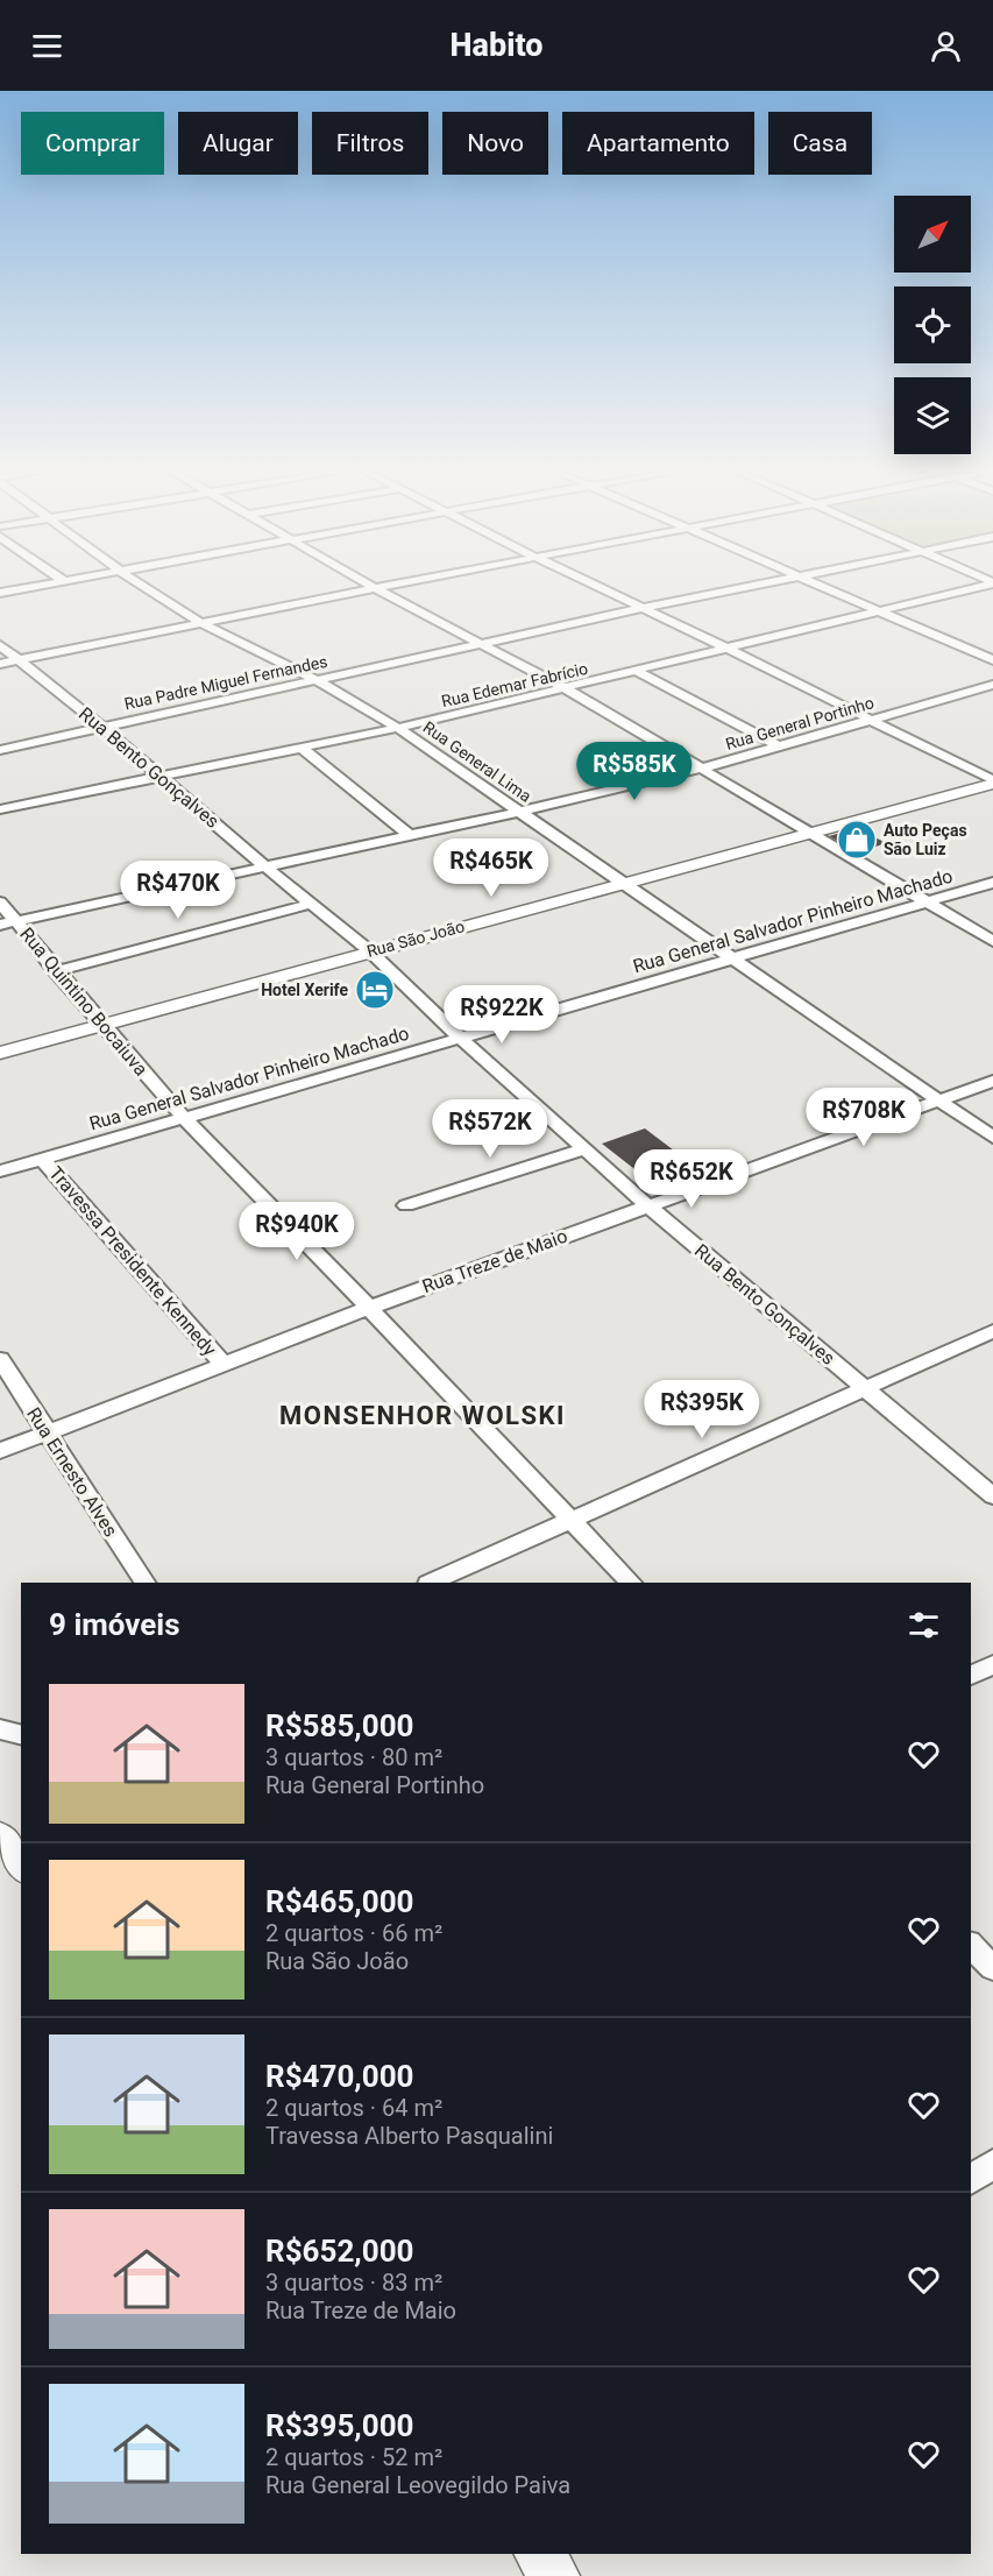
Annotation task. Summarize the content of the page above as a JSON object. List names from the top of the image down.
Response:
{
  "streets": {
    "main road": ["Rua São João"],
    "street": [
      "Rua Padre Miguel Fernandes",
      "Rua Edemar Fabrício",
      "Rua General Portinho",
      "Rua General Lima",
      "Rua Bento Gonçalves",
      "Rua General Salvador Pinheiro Machado",
      "Rua Quintino Bocaiuva",
      "Travessa Presidente Kennedy",
      "Rua Treze de Maio",
      "Rua Ernesto Alves"
    ]
  },
  "crossings": [
    ["Rua Padre Miguel Fernandes", "Rua General Lima"],
    ["Rua Padre Miguel Fernandes", "Rua Bento Gonçalves"],
    ["Rua Edemar Fabrício", "Rua General Lima"],
    ["Rua Edemar Fabrício", "Rua Bento Gonçalves"],
    ["Rua General Portinho", "Rua General Lima"],
    ["Rua General Portinho", "Rua Bento Gonçalves"],
    ["Rua General Portinho", "Rua Quintino Bocaiuva"],
    ["Rua General Lima", "Rua General Salvador Pinheiro Machado"],
    ["Rua General Lima", "Rua São João"],
    ["Rua General Lima", "Rua Treze de Maio"],
    ["Rua Bento Gonçalves", "Rua General Salvador Pinheiro Machado"],
    ["Rua Bento Gonçalves", "Rua São João"],
    ["Rua Bento Gonçalves", "Rua Treze de Maio"],
    ["Rua General Salvador Pinheiro Machado", "Rua Quintino Bocaiuva"],
    ["Rua General Salvador Pinheiro Machado", "Travessa Presidente Kennedy"],
    ["Rua São João", "Rua Quintino Bocaiuva"],
    ["Rua Quintino Bocaiuva", "Rua Treze de Maio"],
    ["Travessa Presidente Kennedy", "Rua Treze de Maio"],
    ["Rua Treze de Maio", "Rua Ernesto Alves"]
  ],
  "districts": ["MONSENHOR WOLSKI"],
  "places": {
    "shop": ["Auto Peças São Luiz"],
    "hotel": ["Hotel Xerife"]
  },
  "north": "top right",
  "page": {
    "header": "Habito",
    "chip": [
      "Comprar",
      "Alugar",
      "Filtros",
      "Novo",
      "Apartamento",
      "Casa"
    ],
    "price": [
      "R$585K",
      "R$465K",
      "R$470K",
      "R$922K",
      "R$708K",
      "R$572K",
      "R$652K",
      "R$940K",
      "R$395K"
    ],
    "heading": "9 imóveis",
    "list": [
      {
        "name": "R$585,000",
        "note": "3 quartos · 80 m² · Rua General Portinho"
      },
      {
        "name": "R$465,000",
        "note": "2 quartos · 66 m² · Rua São João"
      },
      {
        "name": "R$470,000",
        "note": "2 quartos · 64 m² · Travessa Alberto Pasqualini"
      },
      {
        "name": "R$652,000",
        "note": "3 quartos · 83 m² · Rua Treze de Maio"
      },
      {
        "name": "R$395,000",
        "note": "2 quartos · 52 m² · Rua General Leovegildo Paiva"
      }
    ]
  }
}
